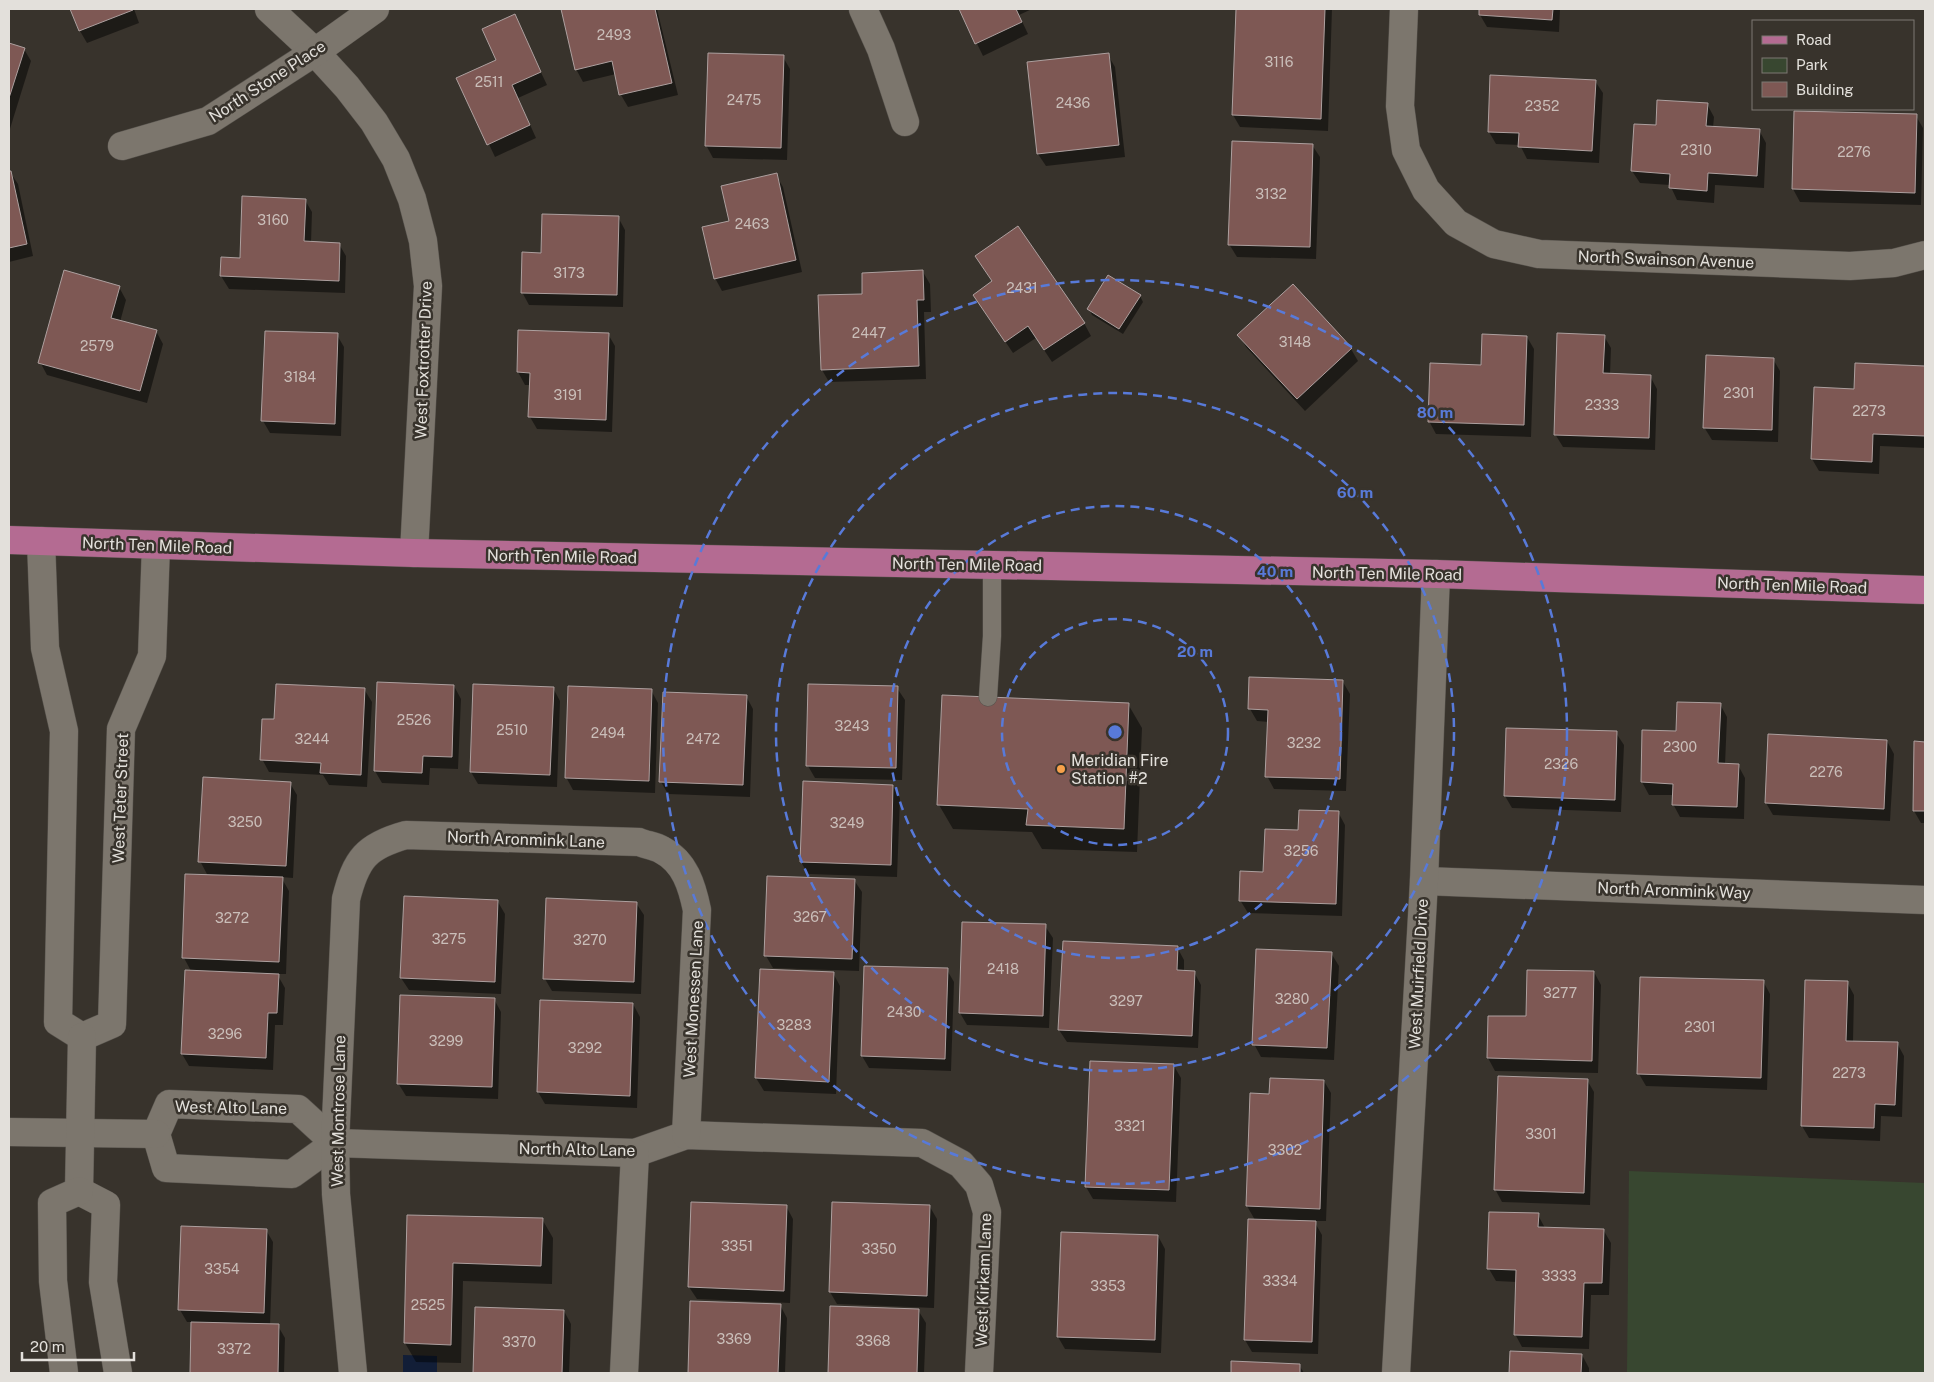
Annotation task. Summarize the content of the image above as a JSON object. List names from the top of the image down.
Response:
{
  "streets": {
    "main road": ["North Ten Mile Road"],
    "street": [
      "North Stone Place",
      "North Swainson Avenue",
      "West Foxtrotter Drive",
      "West Teter Street",
      "North Aronmink Lane",
      "North Aronmink Way",
      "West Muirfield Drive",
      "West Monessen Lane",
      "West Alto Lane",
      "West Montrose Lane",
      "North Alto Lane",
      "West Kirkam Lane"
    ]
  },
  "crossings": [
    ["North Stone Place", "West Foxtrotter Drive"],
    ["West Foxtrotter Drive", "North Ten Mile Road"],
    ["North Ten Mile Road", "West Teter Street"],
    ["North Ten Mile Road", "West Muirfield Drive"],
    ["North Aronmink Lane", "West Monessen Lane"],
    ["North Aronmink Lane", "West Montrose Lane"],
    ["North Aronmink Way", "West Muirfield Drive"],
    ["West Monessen Lane", "North Alto Lane"],
    ["West Alto Lane", "West Montrose Lane"],
    ["West Alto Lane", "North Alto Lane"],
    ["West Montrose Lane", "North Alto Lane"],
    ["North Alto Lane", "West Kirkam Lane"]
  ],
  "places": ["Meridian Fire Station #2"],
  "house_numbers": [
    "2493",
    "3116",
    "2511",
    "2475",
    "2436",
    "2352",
    "2310",
    "2276",
    "3132",
    "3160",
    "2463",
    "3173",
    "2431",
    "2447",
    "3148",
    "2579",
    "3184",
    "2301",
    "3191",
    "2333",
    "2273",
    "2526",
    "3243",
    "2510",
    "2494",
    "3244",
    "2472",
    "3232",
    "2300",
    "2326",
    "2276",
    "3250",
    "3249",
    "3256",
    "3267",
    "3272",
    "3275",
    "3270",
    "2418",
    "3277",
    "3280",
    "3297",
    "2430",
    "3283",
    "2301",
    "3296",
    "3299",
    "3292",
    "2273",
    "3321",
    "3301",
    "3302",
    "3351",
    "3350",
    "3354",
    "3333",
    "3334",
    "3353",
    "2525",
    "3369",
    "3368",
    "3370",
    "3372"
  ],
  "legend": ["Road", "Park", "Building"],
  "scale_bar": "20 m",
  "rings": [
    "80 m",
    "60 m",
    "40 m",
    "20 m"
  ]
}
